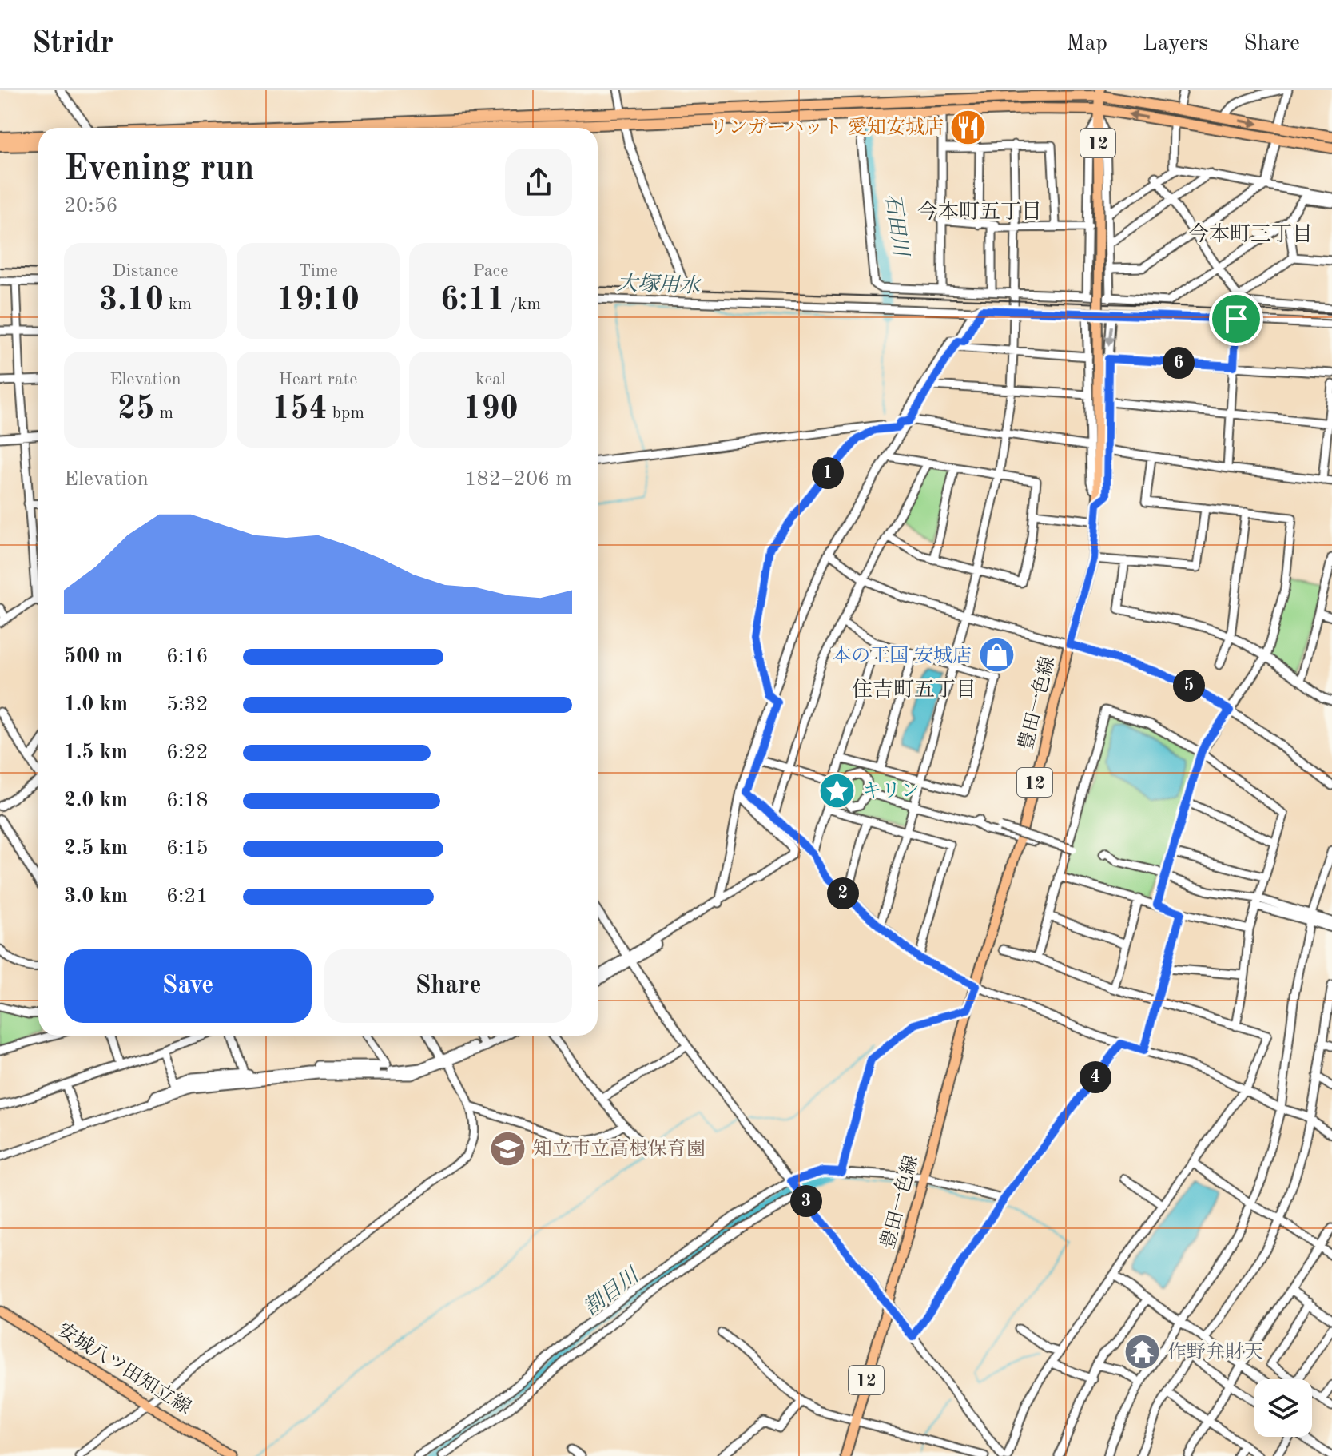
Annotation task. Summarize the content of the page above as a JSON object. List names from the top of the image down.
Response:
{
  "streets": {
    "main road": ["12", "豊田一色線", "安城八ツ田知立線"]
  },
  "districts": ["今本町五丁目", "今本町三丁目", "住吉町五丁目"],
  "water": ["石田川", "大塚用水", "割目川"],
  "places": {
    "restaurant": ["リンガーハット 愛知安城店"],
    "shop": ["本の王国 安城店"],
    "place": ["キリン"],
    "school or university": ["知立市立高根保育園"],
    "temple": ["作野弁財天"]
  },
  "page": {
    "header": "Stridr",
    "nav": ["Map", "Layers", "Share"],
    "heading": ["Evening run", "20:56"],
    "stats": [
      ["Distance", "3.10 km"],
      ["Time", "19:10"],
      ["Pace", "6:11 /km"],
      ["Elevation", "25 m"],
      ["Heart rate", "154 bpm"],
      ["kcal", "190"]
    ],
    "pins": [
      "6",
      "1",
      "5",
      "2",
      "4",
      "3"
    ],
    "chart": ["Elevation", "182–206 m"],
    "list": [
      {
        "name": "500 m",
        "note": "6:16"
      },
      {
        "name": "1.0 km",
        "note": "5:32"
      },
      {
        "name": "1.5 km",
        "note": "6:22"
      },
      {
        "name": "2.0 km",
        "note": "6:18"
      },
      {
        "name": "2.5 km",
        "note": "6:15"
      },
      {
        "name": "3.0 km",
        "note": "6:21"
      }
    ],
    "buttons": ["Save", "Share"]
  }
}
